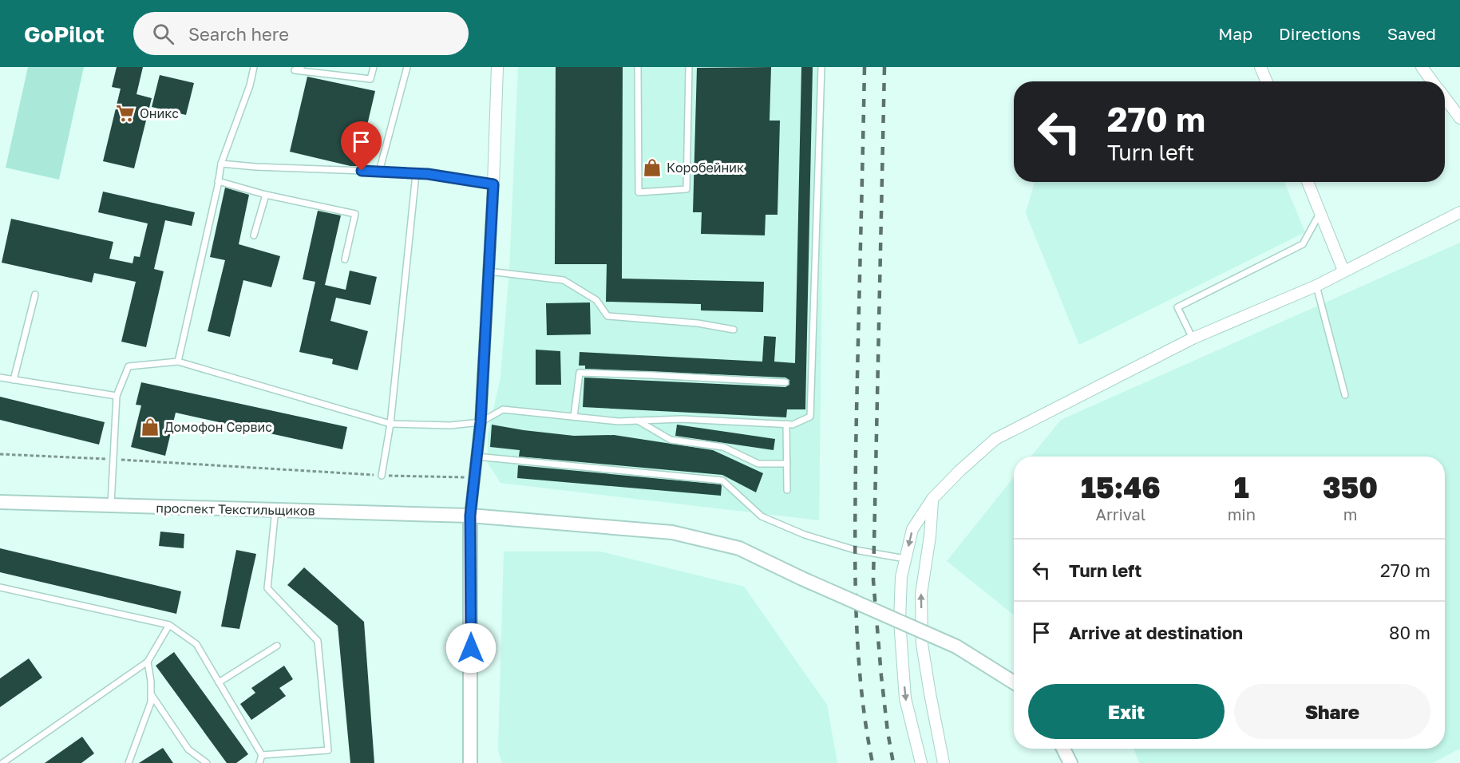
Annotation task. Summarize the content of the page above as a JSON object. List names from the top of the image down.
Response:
{
  "streets": {
    "street": ["проспект Текстильщиков"]
  },
  "places": {
    "supermarket": ["Оникс"],
    "shop": ["Коробейник", "Домофон Сервис"]
  },
  "page": {
    "header": "GoPilot",
    "search": "Search here",
    "nav": ["Map", "Directions", "Saved"],
    "turn": ["270 m", "Turn left"],
    "eta": [
      "15:46",
      "Arrival",
      "1",
      "min",
      "350",
      "m"
    ],
    "list": [
      {
        "name": "Turn left",
        "value": "270 m"
      },
      {
        "name": "Arrive at destination",
        "value": "80 m"
      }
    ],
    "buttons": ["Exit", "Share"]
  }
}
